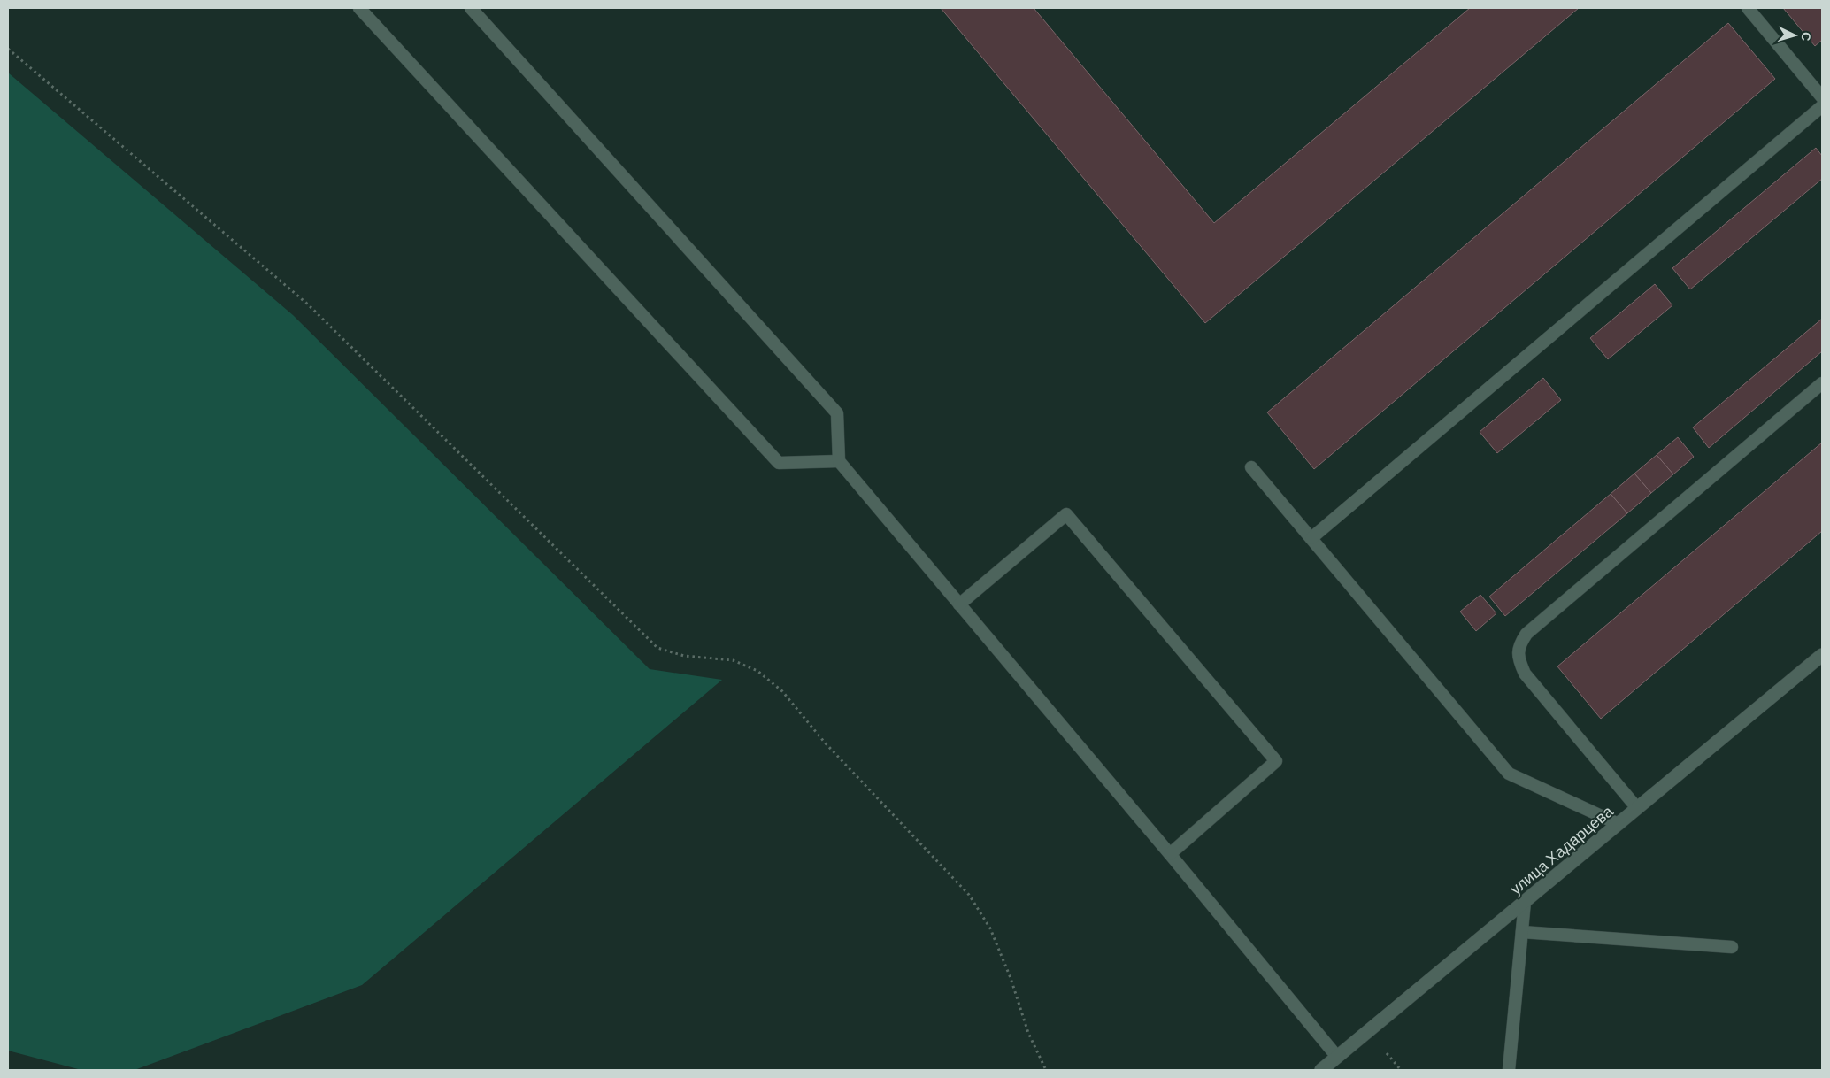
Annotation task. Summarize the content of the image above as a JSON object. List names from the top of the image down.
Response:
{
  "streets": {
    "street": ["улица Хадарцева"]
  },
  "north": "right"
}
